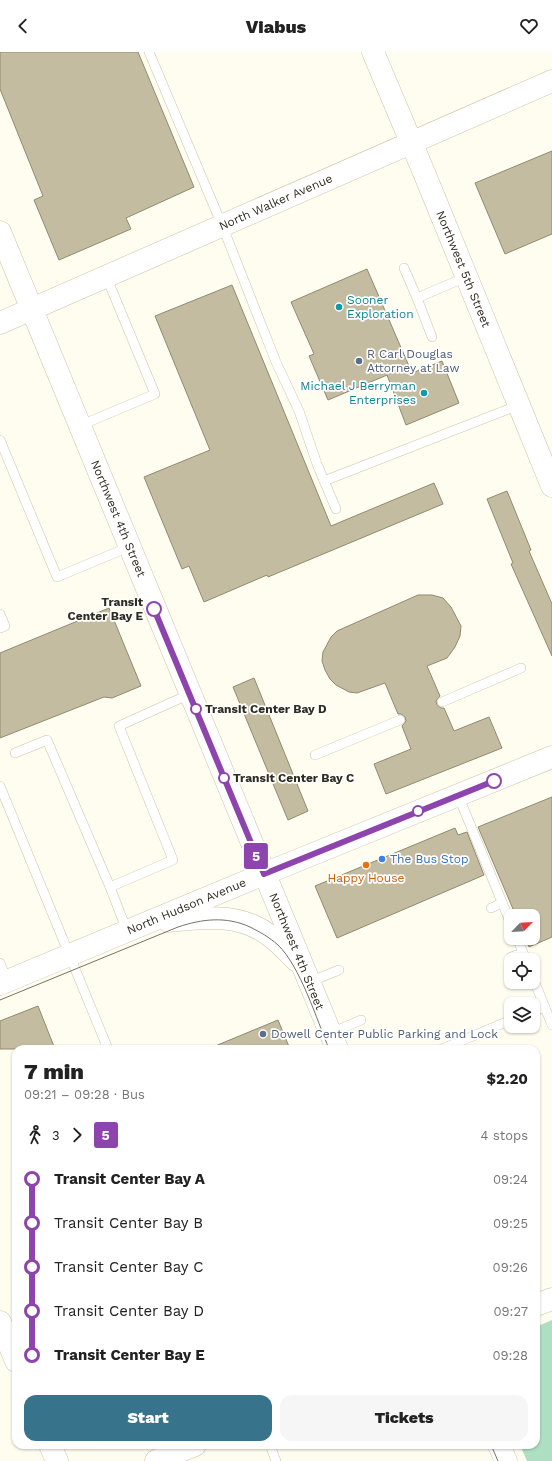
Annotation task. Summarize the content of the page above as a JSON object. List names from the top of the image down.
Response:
{
  "streets": {
    "main road": [
      "North Walker Avenue",
      "Northwest 5th Street",
      "Northwest 4th Street",
      "North Hudson Avenue"
    ]
  },
  "crossings": [
    ["North Walker Avenue", "Northwest 5th Street"],
    ["North Walker Avenue", "Northwest 4th Street"],
    ["Northwest 4th Street", "North Hudson Avenue"]
  ],
  "places": [
    "Sooner Exploration",
    "R Carl Douglas Attorney at Law",
    "Michael J Berryman Enterprises",
    "Transit Center Bay E",
    "Transit Center Bay D",
    "Transit Center Bay C",
    "The Bus Stop",
    "Happy House",
    "Dowell Center Public Parking and Lock"
  ],
  "lines": ["bus line 5"],
  "north": "top right",
  "page": {
    "header": "Viabus",
    "on_map": "5",
    "heading": ["7 min", "09:21 – 09:28 · Bus", "$2.20"],
    "legs": ["3", "5", "4 stops"],
    "list": [
      {
        "name": "Transit Center Bay A",
        "value": "09:24"
      },
      {
        "name": "Transit Center Bay B",
        "value": "09:25"
      },
      {
        "name": "Transit Center Bay C",
        "value": "09:26"
      },
      {
        "name": "Transit Center Bay D",
        "value": "09:27"
      },
      {
        "name": "Transit Center Bay E",
        "value": "09:28"
      }
    ],
    "buttons": ["Start", "Tickets"]
  }
}
